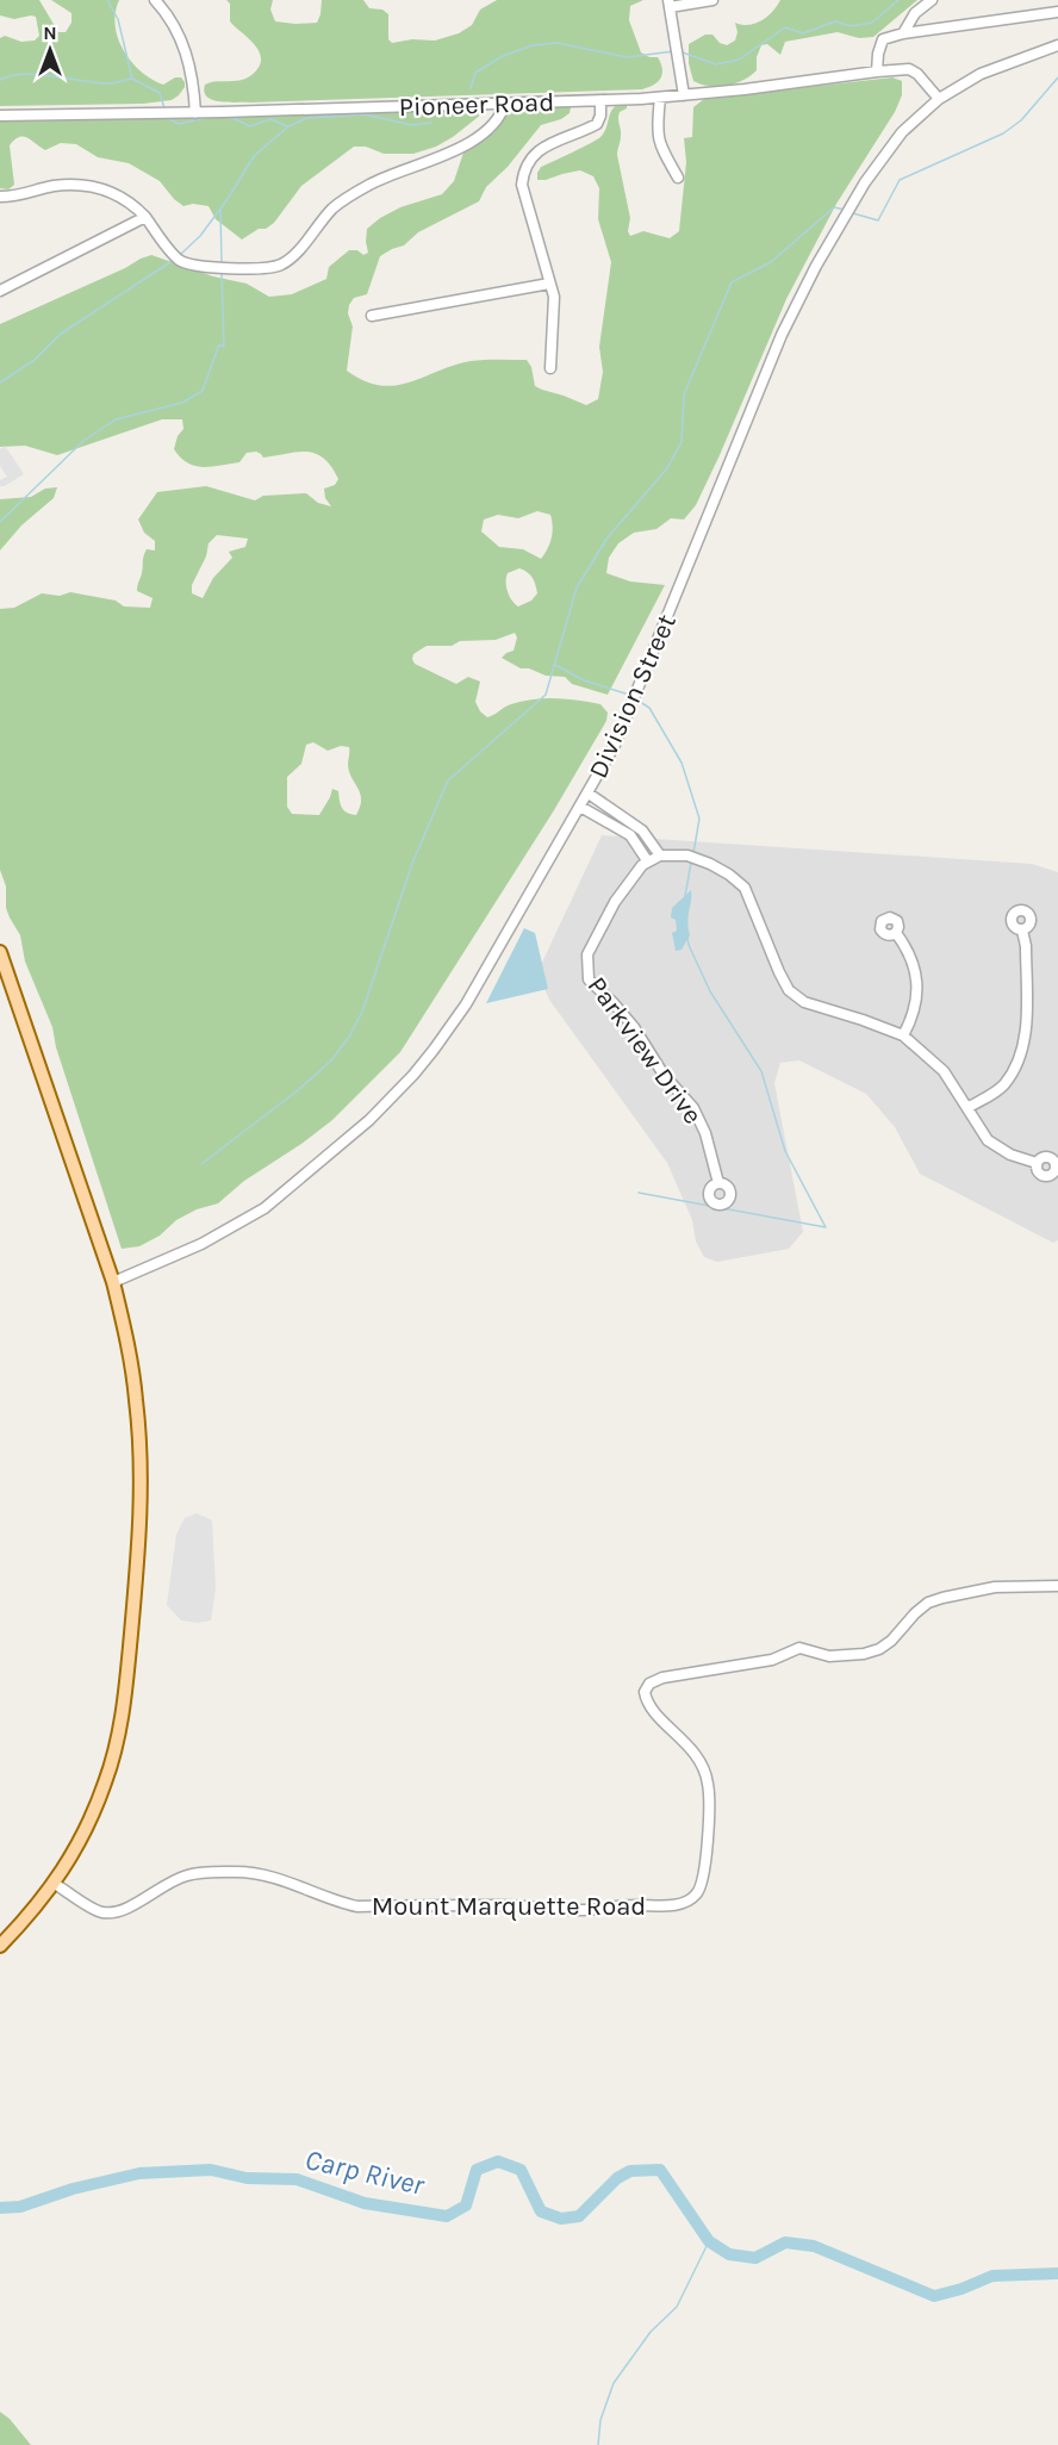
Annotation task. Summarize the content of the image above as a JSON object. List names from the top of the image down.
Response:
{
  "streets": {
    "street": [
      "Pioneer Road",
      "Division Street",
      "Parkview Drive",
      "Mount Marquette Road"
    ]
  },
  "crossings": [
    ["Pioneer Road", "Division Street"]
  ],
  "water": ["Carp River"],
  "north": "top"
}
